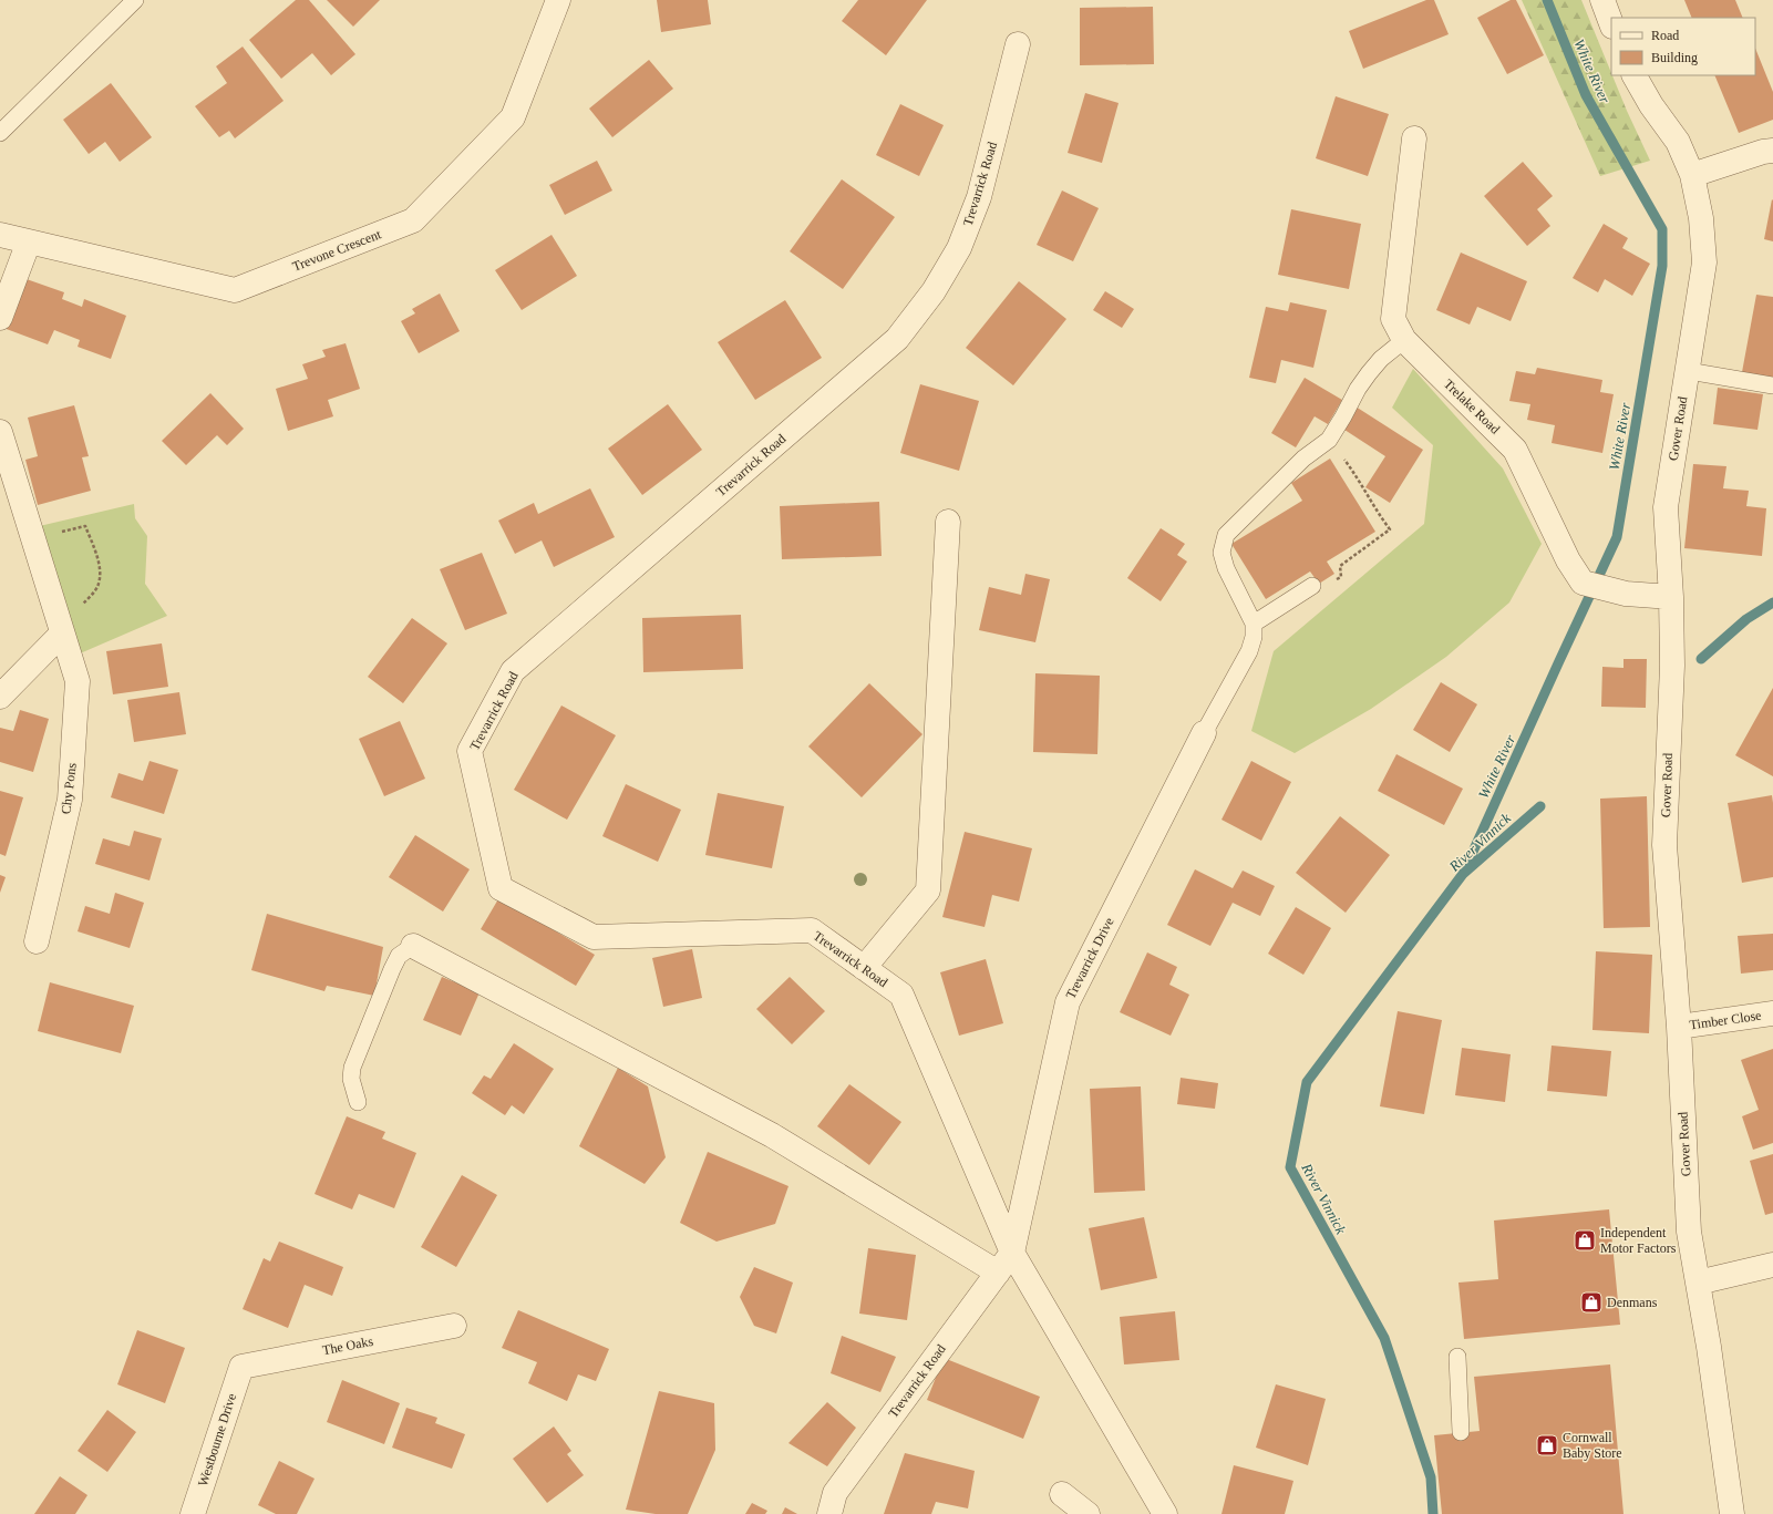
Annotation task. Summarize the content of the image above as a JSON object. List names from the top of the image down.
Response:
{
  "streets": {
    "street": [
      "Trevarrick Road",
      "Trevone Crescent",
      "Trelake Road",
      "Gover Road",
      "Chy Pons",
      "Trevarrick Drive",
      "Timber Close",
      "The Oaks",
      "Westbourne Drive"
    ]
  },
  "crossings": [
    ["Trevarrick Road", "Trevarrick Drive"],
    ["Trelake Road", "Gover Road"],
    ["Gover Road", "Timber Close"],
    ["The Oaks", "Westbourne Drive"]
  ],
  "water": ["White River", "River Vinnick"],
  "places": {
    "shop": ["Independent Motor Factors", "Denmans", "Cornwall Baby Store"]
  },
  "legend": ["Road", "Building"]
}
